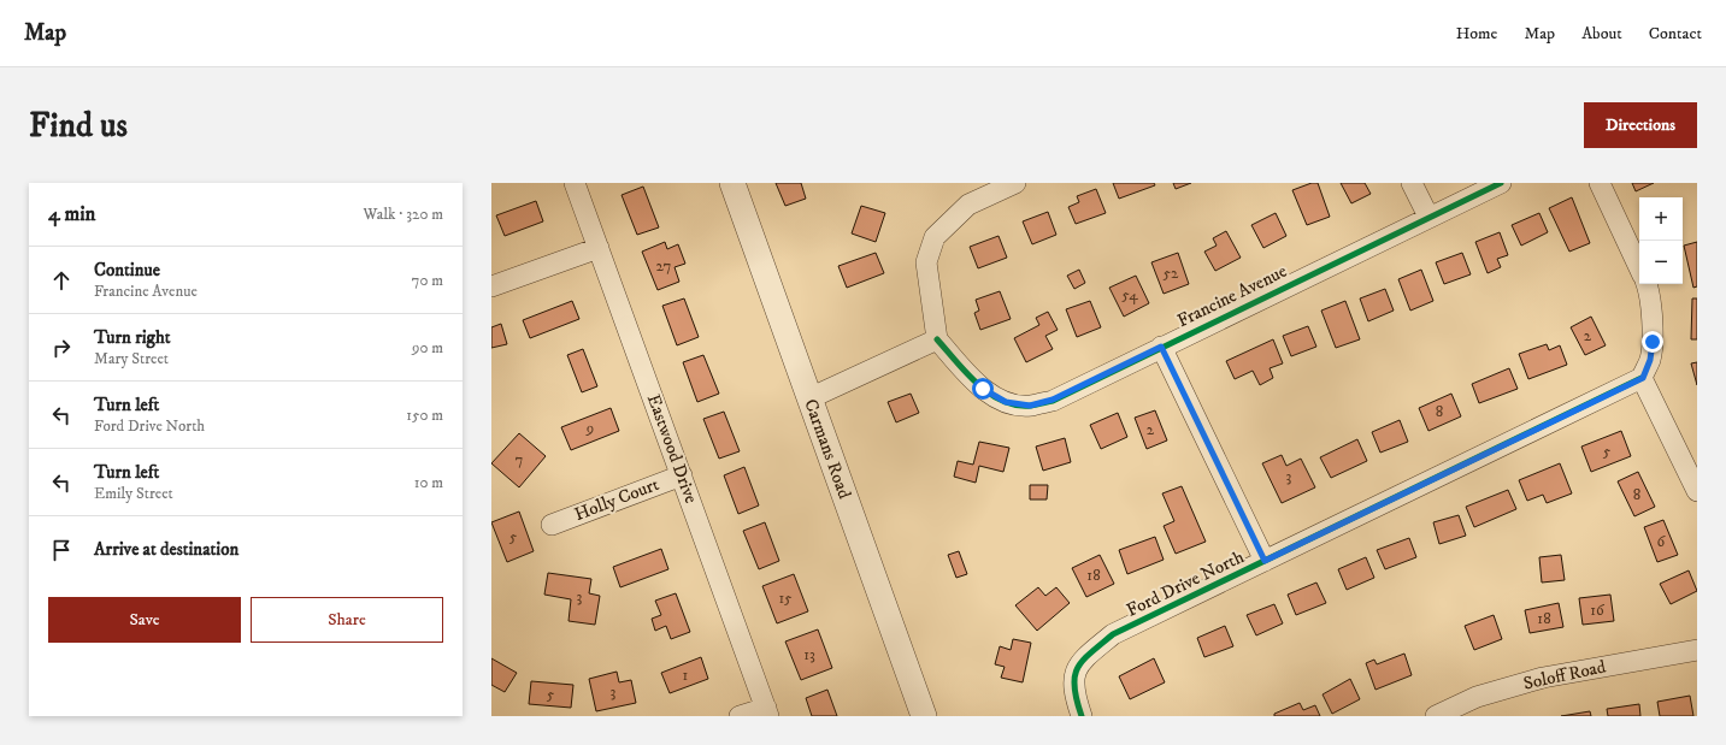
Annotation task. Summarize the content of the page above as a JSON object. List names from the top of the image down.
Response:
{
  "streets": {
    "street": [
      "Francine Avenue",
      "Eastwood Drive",
      "Carmans Road",
      "Holly Court",
      "Ford Drive North",
      "Soloff Road"
    ]
  },
  "crossings": [
    ["Eastwood Drive", "Holly Court"]
  ],
  "house_numbers": [
    "27",
    "52",
    "54",
    "2",
    "8",
    "9",
    "2",
    "5",
    "7",
    "3",
    "8",
    "5",
    "6",
    "18",
    "3",
    "15",
    "16",
    "18",
    "13",
    "1",
    "3",
    "5"
  ],
  "page": {
    "header": "Map",
    "nav": [
      "Home",
      "Map",
      "About",
      "Contact"
    ],
    "buttons": [
      "Directions",
      ["Save", "Share"]
    ],
    "title": "Find us",
    "heading": ["4 min", "Walk · 320 m"],
    "map_buttons": ["+", "−"],
    "list": [
      ["Continue", "Francine Avenue", "70 m"],
      ["Turn right", "Mary Street", "90 m"],
      ["Turn left", "Ford Drive North", "150 m"],
      ["Turn left", "Emily Street", "10 m"],
      "Arrive at destination"
    ]
  }
}
